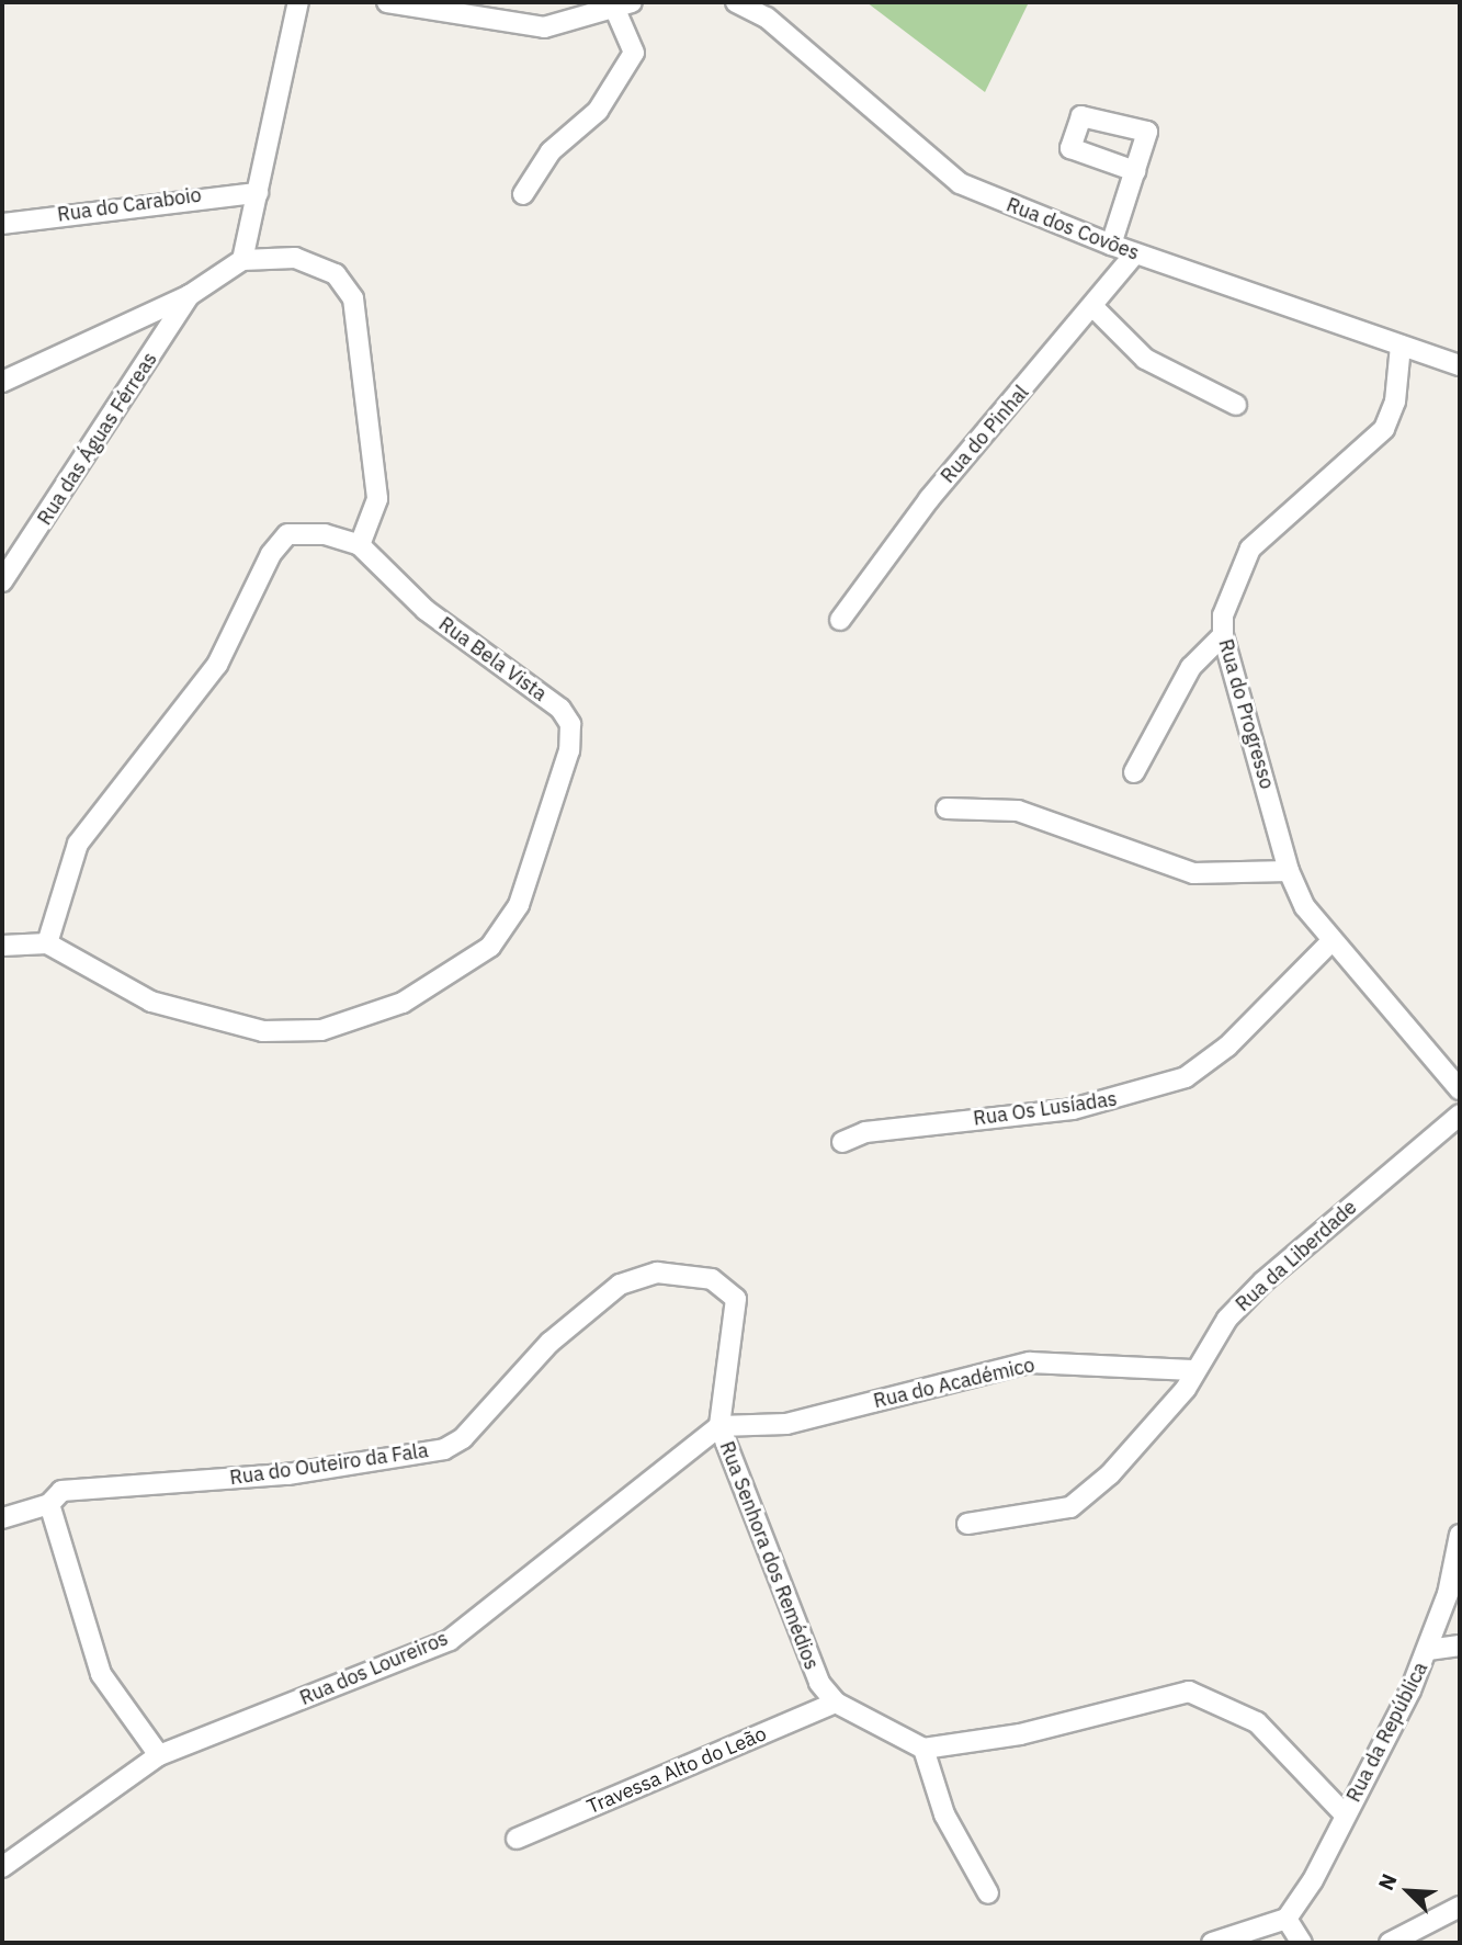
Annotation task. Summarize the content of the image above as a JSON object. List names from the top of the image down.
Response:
{
  "streets": {
    "street": [
      "Rua do Caraboio",
      "Rua dos Covões",
      "Rua do Pinhal",
      "Rua das Águas Férreas",
      "Rua Bela Vista",
      "Rua do Progresso",
      "Rua Os Lusíadas",
      "Rua da Liberdade",
      "Rua do Académico",
      "Rua do Outeiro da Fala",
      "Rua Senhora dos Remédios",
      "Rua dos Loureiros",
      "Rua da República",
      "Travessa Alto do Leão"
    ]
  },
  "crossings": [
    ["Rua dos Covões", "Rua do Pinhal"],
    ["Rua dos Covões", "Rua do Progresso"],
    ["Rua do Progresso", "Rua Os Lusíadas"],
    ["Rua da Liberdade", "Rua do Académico"],
    ["Rua do Académico", "Rua do Outeiro da Fala"],
    ["Rua do Académico", "Rua Senhora dos Remédios"],
    ["Rua do Académico", "Rua dos Loureiros"],
    ["Rua do Outeiro da Fala", "Rua Senhora dos Remédios"],
    ["Rua do Outeiro da Fala", "Rua dos Loureiros"],
    ["Rua Senhora dos Remédios", "Rua dos Loureiros"],
    ["Rua Senhora dos Remédios", "Travessa Alto do Leão"]
  ],
  "north": "top left"
}
